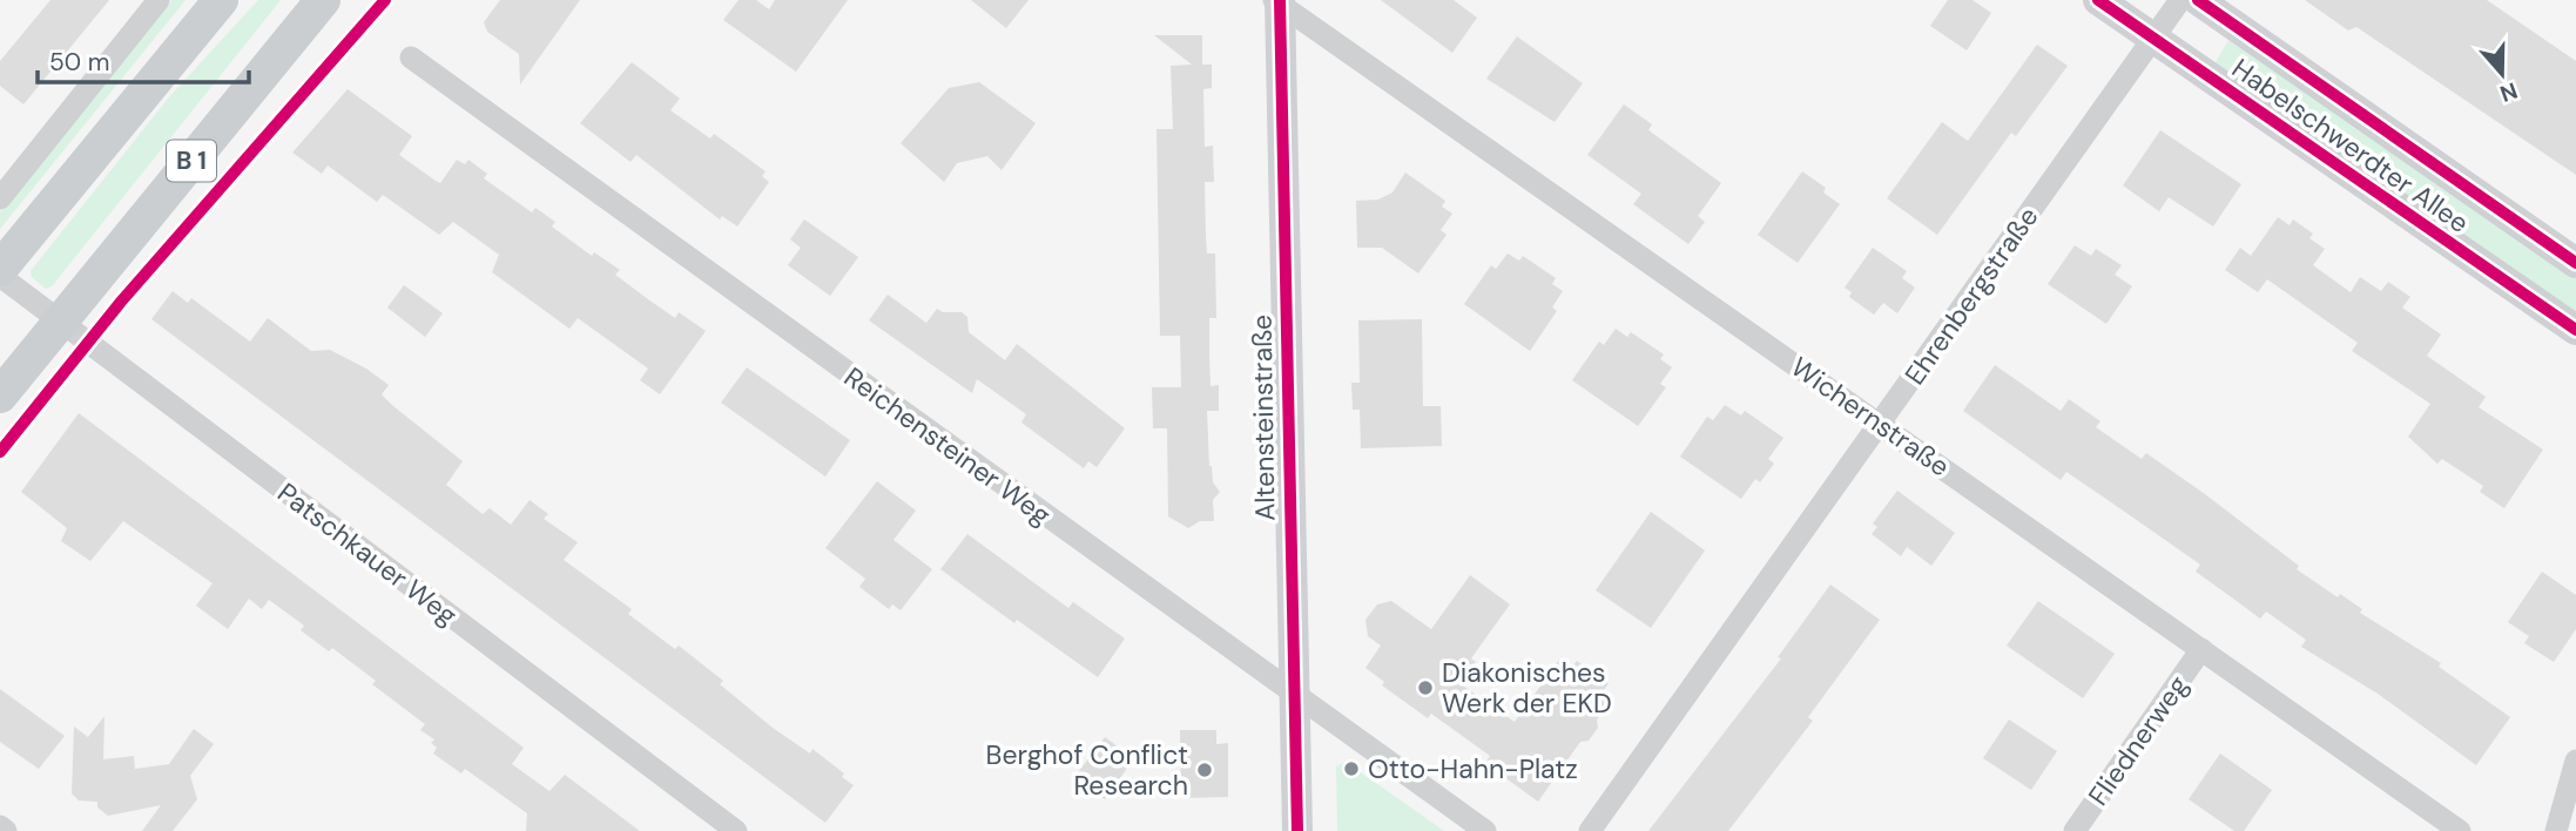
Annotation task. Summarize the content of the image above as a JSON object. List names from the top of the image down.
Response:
{
  "streets": {
    "main road": ["Habelschwerdter Allee", "B 1", "Altensteinstraße"],
    "street": [
      "Ehrenbergstraße",
      "Wichernstraße",
      "Reichensteiner Weg",
      "Patschkauer Weg",
      "Fliednerweg"
    ]
  },
  "crossings": [
    ["Habelschwerdter Allee", "Ehrenbergstraße"],
    ["B 1", "Patschkauer Weg"],
    ["Ehrenbergstraße", "Wichernstraße"],
    ["Wichernstraße", "Altensteinstraße"],
    ["Wichernstraße", "Fliednerweg"],
    ["Altensteinstraße", "Reichensteiner Weg"]
  ],
  "places": ["Diakonisches Werk der EKD", "Otto-Hahn-Platz", "Berghof Conflict Research"],
  "scale_bar": "50 m",
  "north": "bottom"
}
